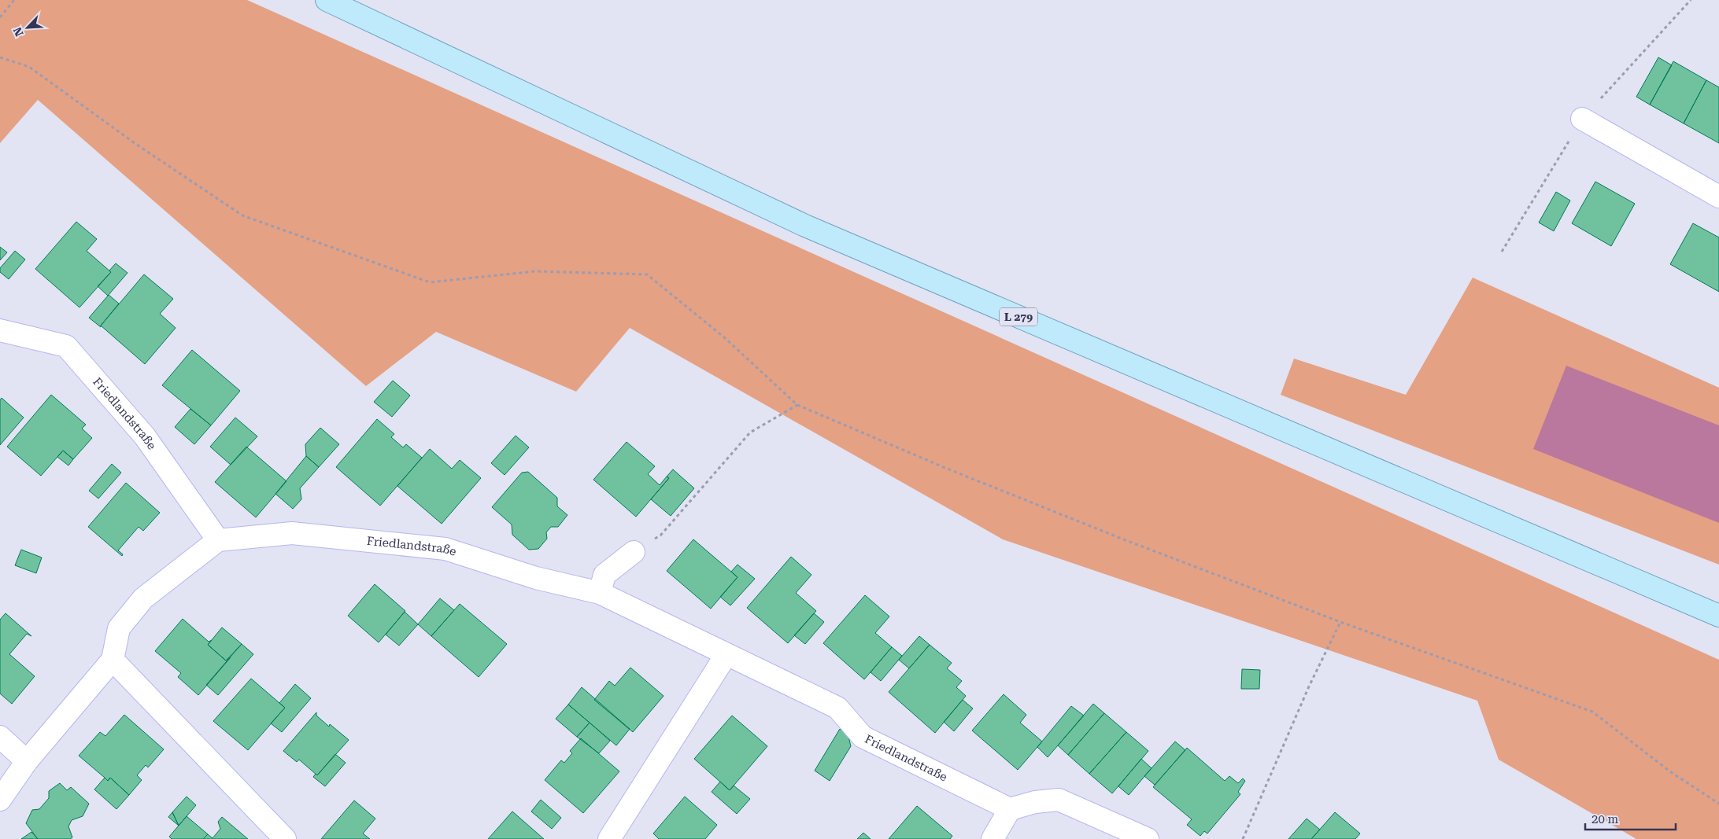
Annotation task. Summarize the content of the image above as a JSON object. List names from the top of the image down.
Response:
{
  "streets": {
    "main road": ["L 279"],
    "street": ["Friedlandstraße"]
  },
  "scale_bar": "20 m",
  "north": "bottom left"
}
